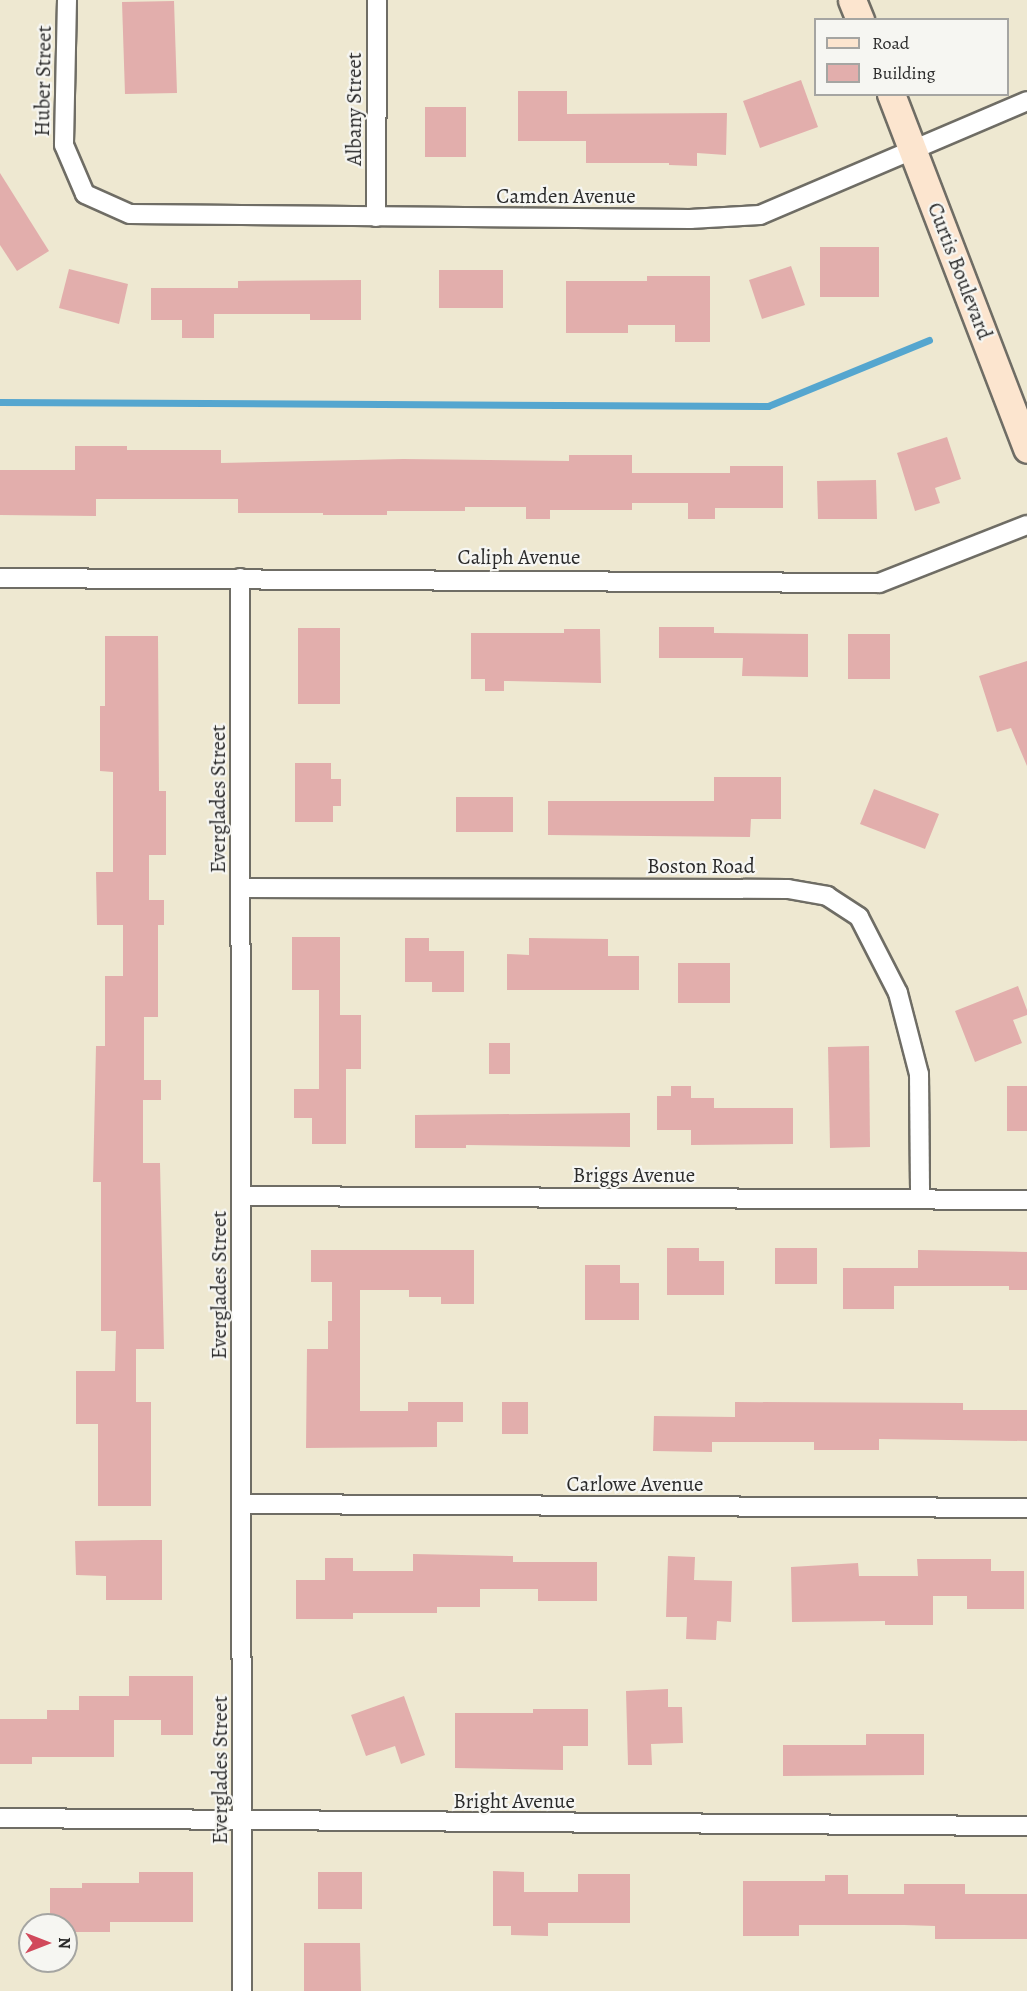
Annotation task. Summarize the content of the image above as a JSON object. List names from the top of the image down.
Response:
{
  "streets": {
    "street": [
      "Huber Street",
      "Albany Street",
      "Camden Avenue",
      "Curtis Boulevard",
      "Caliph Avenue",
      "Everglades Street",
      "Boston Road",
      "Briggs Avenue",
      "Carlowe Avenue",
      "Bright Avenue"
    ]
  },
  "crossings": [
    ["Huber Street", "Camden Avenue"],
    ["Albany Street", "Camden Avenue"],
    ["Camden Avenue", "Curtis Boulevard"],
    ["Caliph Avenue", "Everglades Street"],
    ["Everglades Street", "Boston Road"],
    ["Everglades Street", "Briggs Avenue"],
    ["Everglades Street", "Carlowe Avenue"],
    ["Everglades Street", "Bright Avenue"],
    ["Boston Road", "Briggs Avenue"]
  ],
  "legend": ["Road", "Building"],
  "north": "right"
}
